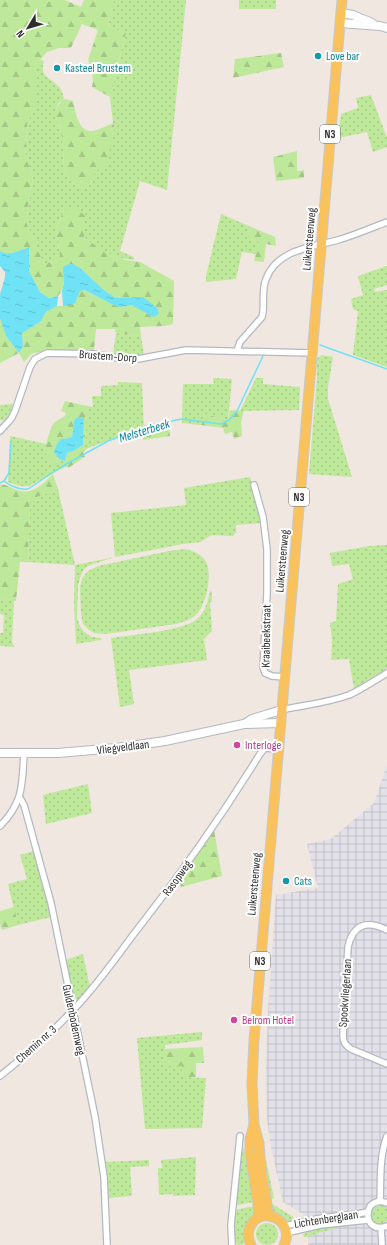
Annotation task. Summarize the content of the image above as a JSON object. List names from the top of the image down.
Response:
{
  "streets": {
    "main road": ["N3", "Luikersteenweg", "Vliegveldlaan"],
    "street": [
      "Brustem-Dorp",
      "Kraaibeekstraat",
      "Rasopweg",
      "Spookvliegerlaan",
      "Guldenbodemweg",
      "Chemin nr. 3",
      "Lichtenberglaan"
    ]
  },
  "crossings": [
    ["Luikersteenweg", "Brustem-Dorp"],
    ["Luikersteenweg", "Kraaibeekstraat"],
    ["Luikersteenweg", "Vliegveldlaan"],
    ["Luikersteenweg", "Rasopweg"],
    ["Rasopweg", "Guldenbodemweg"],
    ["Rasopweg", "Chemin nr. 3"],
    ["Guldenbodemweg", "Chemin nr. 3"]
  ],
  "water": ["Melsterbeek"],
  "places": [
    "Love bar",
    "Kasteel Brustem",
    "Interloge",
    "Cats",
    "Belrom Hotel"
  ],
  "north": "bottom left"
}
